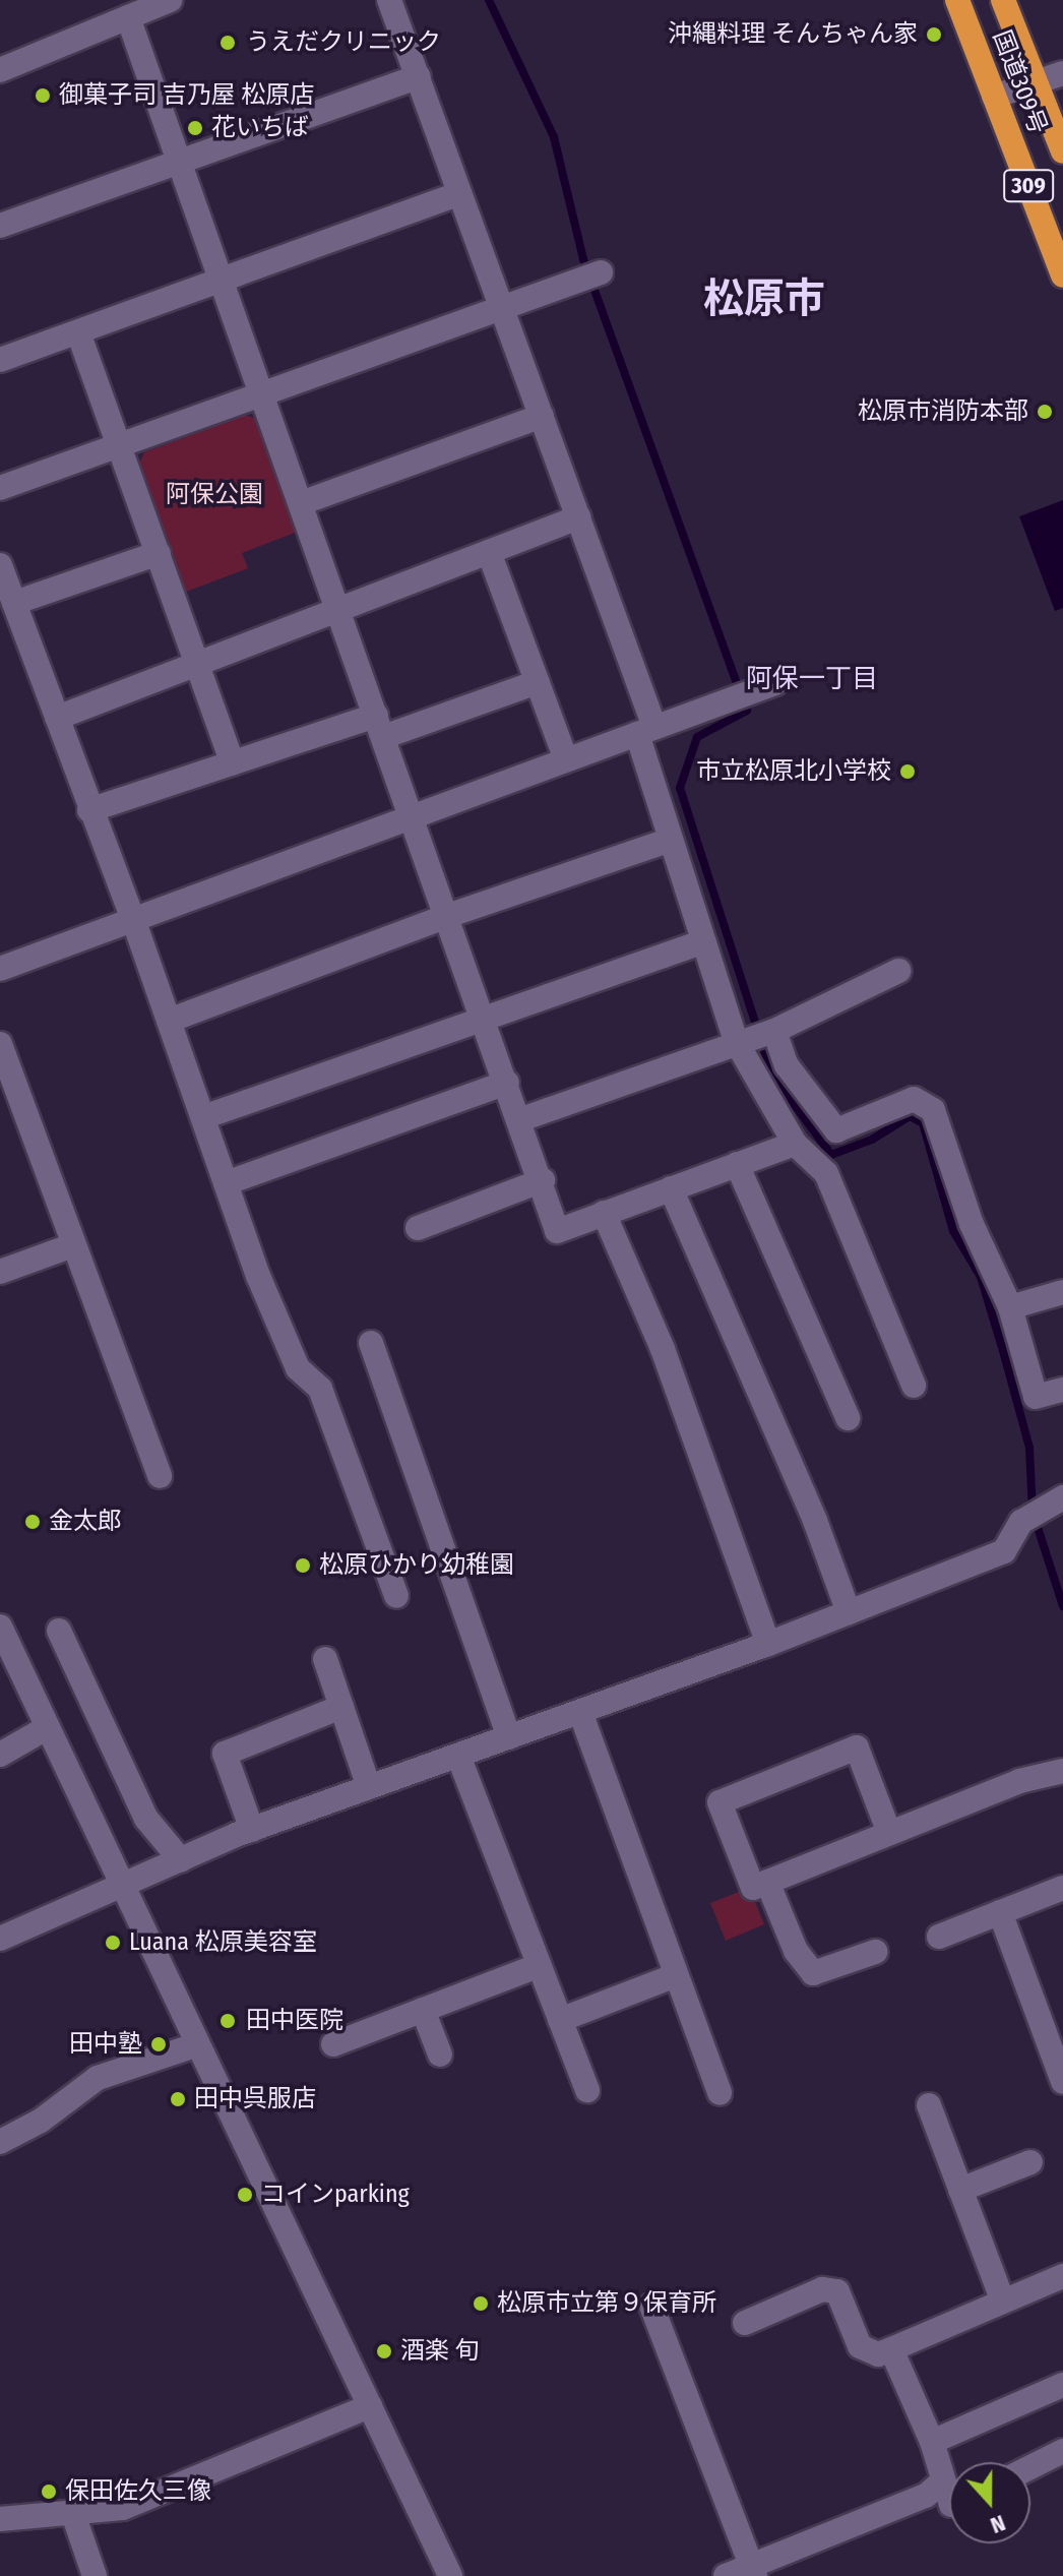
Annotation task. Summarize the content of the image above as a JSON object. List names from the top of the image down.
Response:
{
  "streets": {
    "highway": ["国道309号", "309"]
  },
  "districts": ["松原市", "阿保一丁目"],
  "parks": ["阿保公園"],
  "places": [
    "沖縄料理 そんちゃん家",
    "うえだクリニック",
    "御菓子司 吉乃屋 松原店",
    "花いちば",
    "松原市消防本部",
    "市立松原北小学校",
    "金太郎",
    "松原ひかり幼稚園",
    "Luana 松原美容室",
    "田中医院",
    "田中塾",
    "田中呉服店",
    "コインparking",
    "松原市立第９保育所",
    "酒楽 旬",
    "保田佐久三像"
  ],
  "north": "bottom"
}
